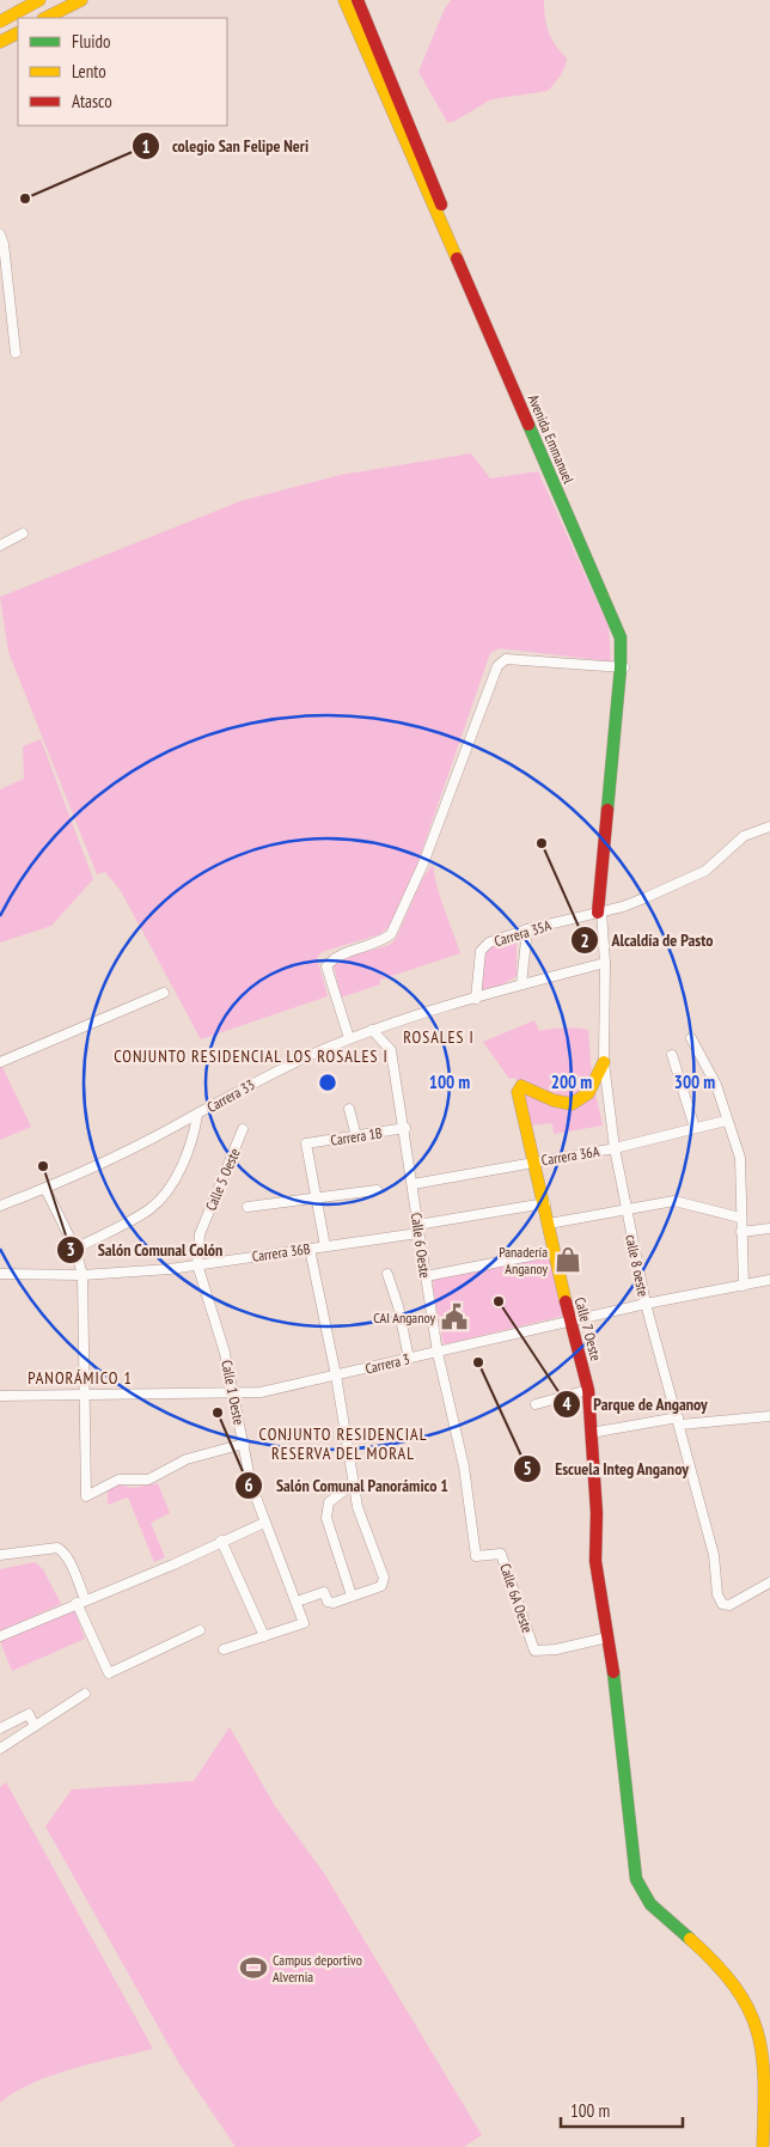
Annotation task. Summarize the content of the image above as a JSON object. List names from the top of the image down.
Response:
{
  "streets": {
    "street": [
      "Avenida Emmanuel",
      "Carrera 35A",
      "Carrera 33",
      "Carrera 1B",
      "Carrera 36A",
      "Calle 5 Oeste",
      "Calle 6 Oeste",
      "Carrera 36B",
      "calle 8 oeste",
      "Calle 7 Oeste",
      "Carrera 3",
      "Calle 1 Oeste",
      "Calle 6A Oeste"
    ]
  },
  "crossings": [
    ["Avenida Emmanuel", "Carrera 35A"],
    ["Avenida Emmanuel", "calle 8 oeste"],
    ["Carrera 35A", "Carrera 33"],
    ["Carrera 35A", "calle 8 oeste"],
    ["Carrera 33", "Calle 6 Oeste"],
    ["Carrera 33", "calle 8 oeste"],
    ["Carrera 1B", "Calle 6 Oeste"],
    ["Carrera 36A", "Calle 6 Oeste"],
    ["Carrera 36A", "calle 8 oeste"],
    ["Carrera 36A", "Calle 7 Oeste"],
    ["Calle 5 Oeste", "Carrera 36B"],
    ["Calle 5 Oeste", "Calle 1 Oeste"],
    ["Calle 6 Oeste", "Carrera 36B"],
    ["Calle 6 Oeste", "Carrera 3"],
    ["Calle 6 Oeste", "Calle 6A Oeste"],
    ["Carrera 36B", "Calle 7 Oeste"],
    ["Carrera 36B", "Calle 1 Oeste"],
    ["calle 8 oeste", "Calle 7 Oeste"],
    ["calle 8 oeste", "Carrera 3"],
    ["Calle 7 Oeste", "Carrera 3"],
    ["Calle 7 Oeste", "Calle 6A Oeste"],
    ["Carrera 3", "Calle 1 Oeste"]
  ],
  "districts": [
    "ROSALES I",
    "CONJUNTO RESIDENCIAL LOS ROSALES I",
    "PANORÁMICO 1",
    "CONJUNTO RESIDENCIAL RESERVA DEL MORAL"
  ],
  "places": {
    "other": [
      "colegio San Felipe Neri",
      "Alcaldía de Pasto",
      "Salón Comunal Colón",
      "Parque de Anganoy",
      "Escuela Integ Anganoy",
      "Salón Comunal Panorámico 1"
    ],
    "shop": ["Panadería Anganoy"],
    "public building": ["CAI Anganoy"],
    "sports": ["Campus deportivo Alvernia"]
  },
  "legend": ["Fluido", "Lento", "Atasco"],
  "scale_bar": "100 m",
  "rings": ["100 m", "200 m", "300 m"]
}
